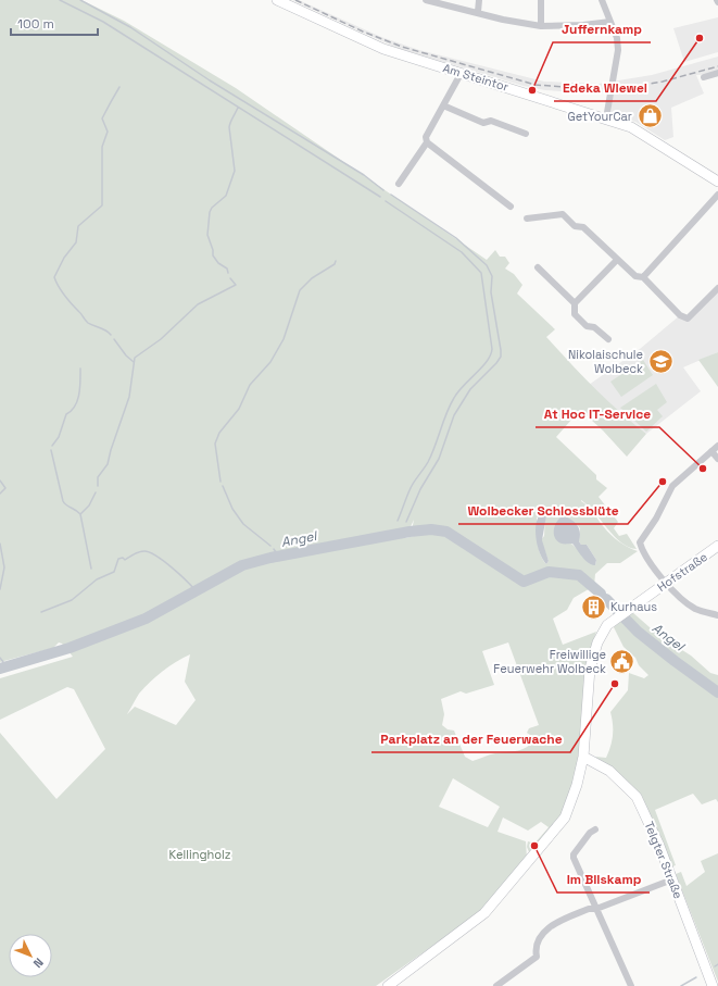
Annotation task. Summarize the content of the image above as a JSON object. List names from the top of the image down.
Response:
{
  "streets": {
    "street": ["Am Steintor", "Hofstraße", "Telgter Straße"]
  },
  "crossings": [
    ["Hofstraße", "Telgter Straße"]
  ],
  "water": ["Angel"],
  "parks": ["Kellingholz"],
  "places": {
    "other": [
      "Edeka Wiewel",
      "Juffernkamp",
      "At Hoc IT-Service",
      "Wolbecker Schlossblüte",
      "Parkplatz an der Feuerwache",
      "Im Bilskamp"
    ],
    "shop": ["GetYourCar"],
    "school or university": ["Nikolaischule Wolbeck"],
    "building": ["Kurhaus"],
    "public building": ["Freiwillige Feuerwehr Wolbeck"]
  },
  "scale_bar": "100 m",
  "north": "bottom right"
}
